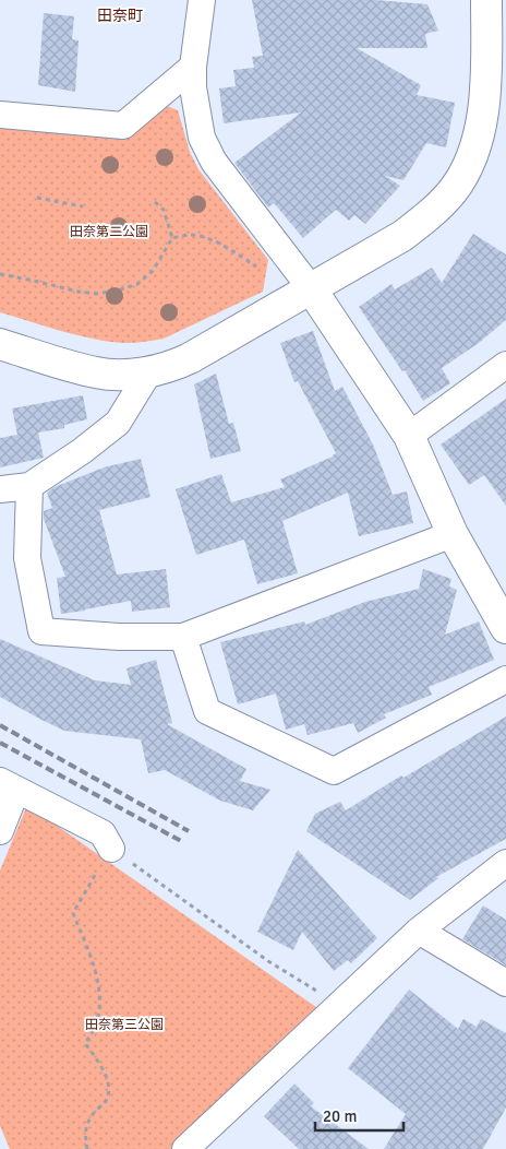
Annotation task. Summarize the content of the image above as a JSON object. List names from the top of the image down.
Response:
{
  "districts": ["田奈町"],
  "parks": ["田奈第二公園", "田奈第三公園"],
  "scale_bar": "20 m"
}
